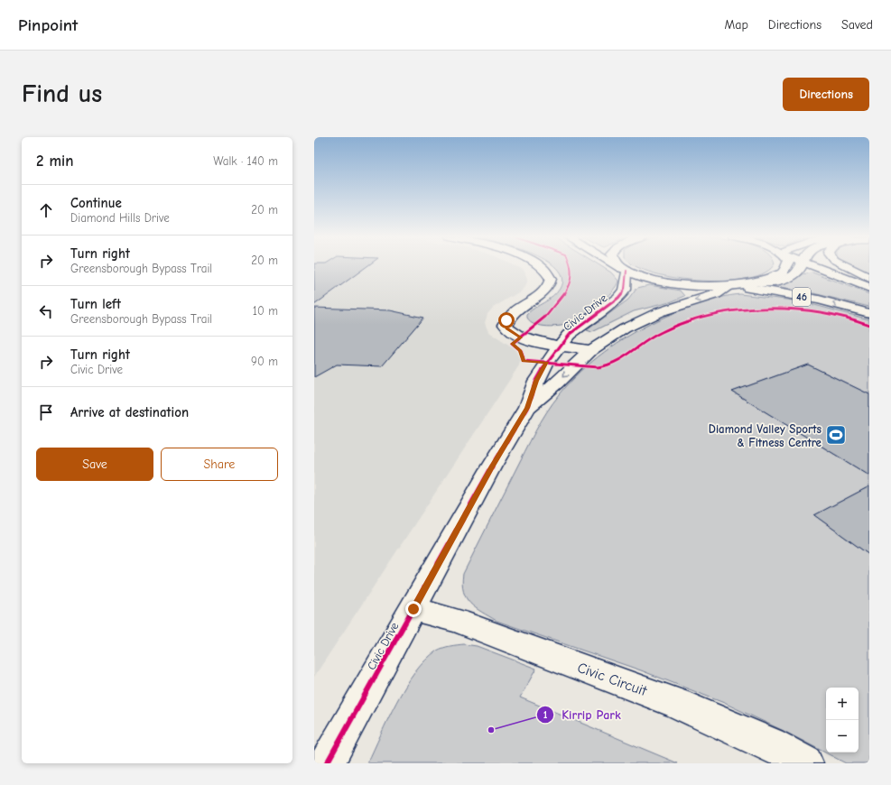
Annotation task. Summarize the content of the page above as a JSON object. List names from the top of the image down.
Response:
{
  "streets": {
    "main road": ["46", "Civic Drive", "Civic Circuit"]
  },
  "crossings": [
    ["46", "Civic Drive"],
    ["Civic Drive", "Civic Circuit"]
  ],
  "places": {
    "sports": ["Diamond Valley Sports & Fitness Centre"],
    "other": ["Kirrip Park"]
  },
  "page": {
    "header": "Pinpoint",
    "nav": ["Map", "Directions", "Saved"],
    "buttons": [
      "Directions",
      ["Save", "Share"]
    ],
    "title": "Find us",
    "heading": ["2 min", "Walk · 140 m"],
    "list": [
      ["Continue", "Diamond Hills Drive", "20 m"],
      ["Turn right", "Greensborough Bypass Trail", "20 m"],
      ["Turn left", "Greensborough Bypass Trail", "10 m"],
      ["Turn right", "Civic Drive", "90 m"],
      "Arrive at destination"
    ],
    "map_buttons": ["+", "−"]
  }
}
